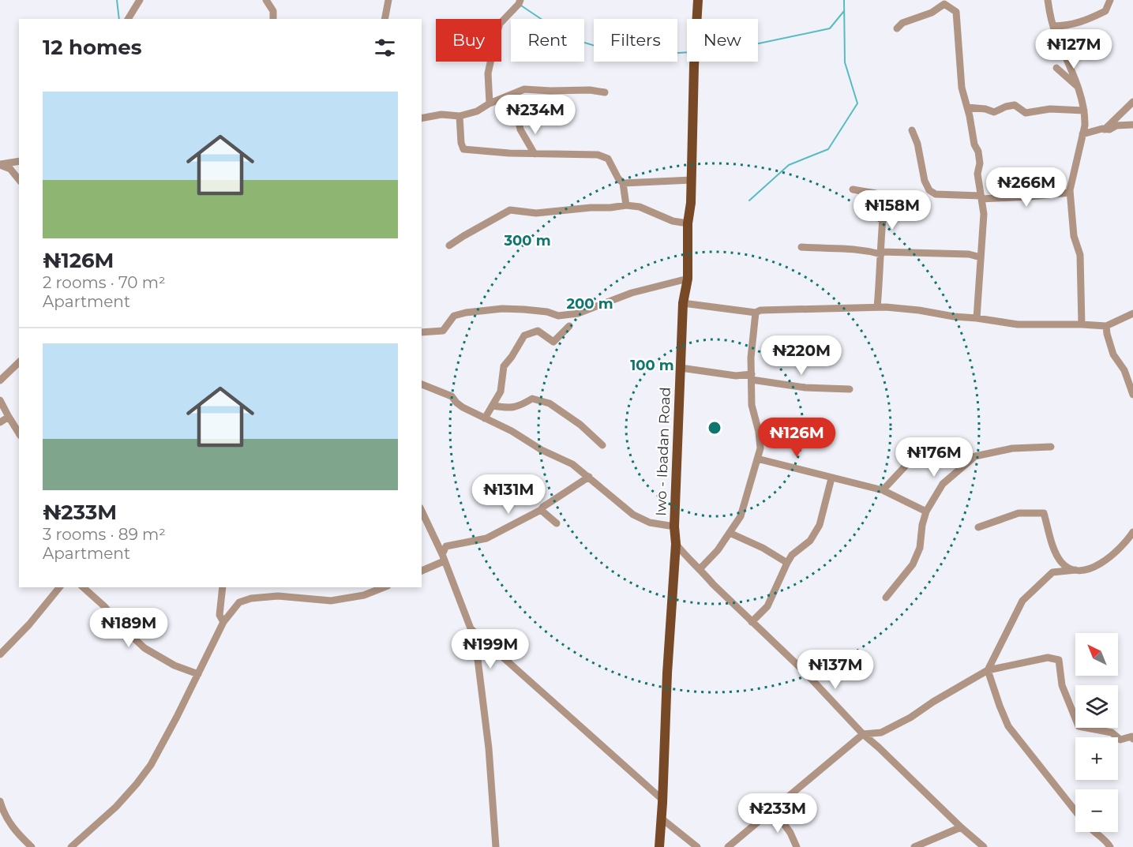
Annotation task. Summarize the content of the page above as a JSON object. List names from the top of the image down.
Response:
{
  "streets": {
    "main road": ["Iwo - Ibadan Road"]
  },
  "north": "top left",
  "page": {
    "chip": [
      "Buy",
      "Rent",
      "Filters",
      "New"
    ],
    "heading": "12 homes",
    "price": [
      "₦127M",
      "₦234M",
      "₦266M",
      "₦158M",
      "₦220M",
      "₦126M",
      "₦176M",
      "₦131M",
      "₦189M",
      "₦199M",
      "₦137M",
      "₦233M"
    ],
    "list": [
      {
        "name": "₦126M",
        "note": "2 rooms · 70 m² · Apartment"
      },
      {
        "name": "₦233M",
        "note": "3 rooms · 89 m² · Apartment"
      }
    ],
    "map_buttons": ["+", "−"]
  },
  "rings": ["300 m", "200 m", "100 m"]
}
